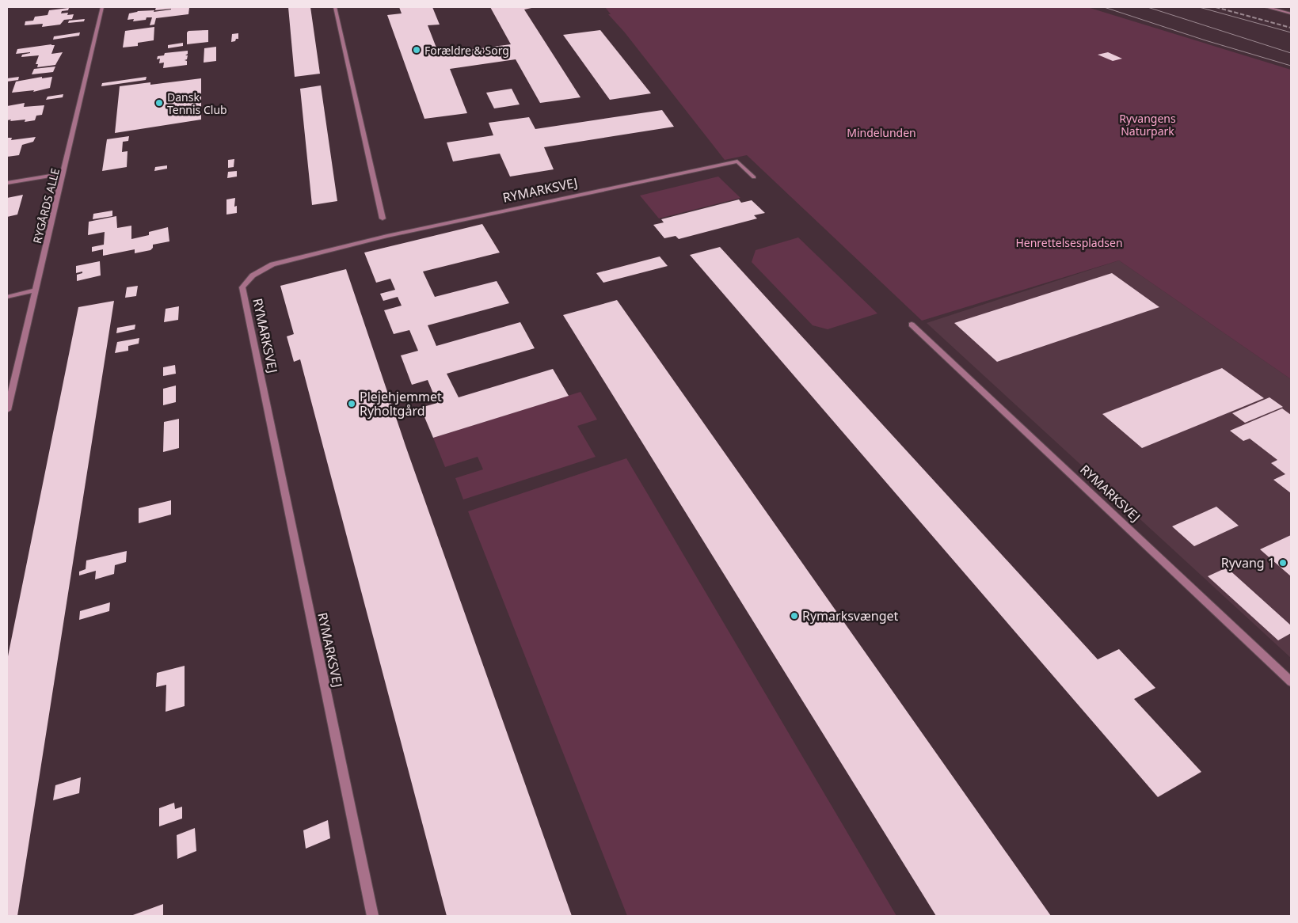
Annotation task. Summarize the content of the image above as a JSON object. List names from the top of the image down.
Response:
{
  "streets": {
    "street": ["RYMARKSVEJ", "RYGÅRDS ALLE"]
  },
  "parks": ["Ryvangens Naturpark", "Mindelunden", "Henrettelsespladsen"],
  "places": [
    "Forældre & Sorg",
    "Dansk Tennis Club",
    "Plejehjemmet Ryholtgård",
    "Ryvang 1",
    "Rymarksvænget"
  ]
}
